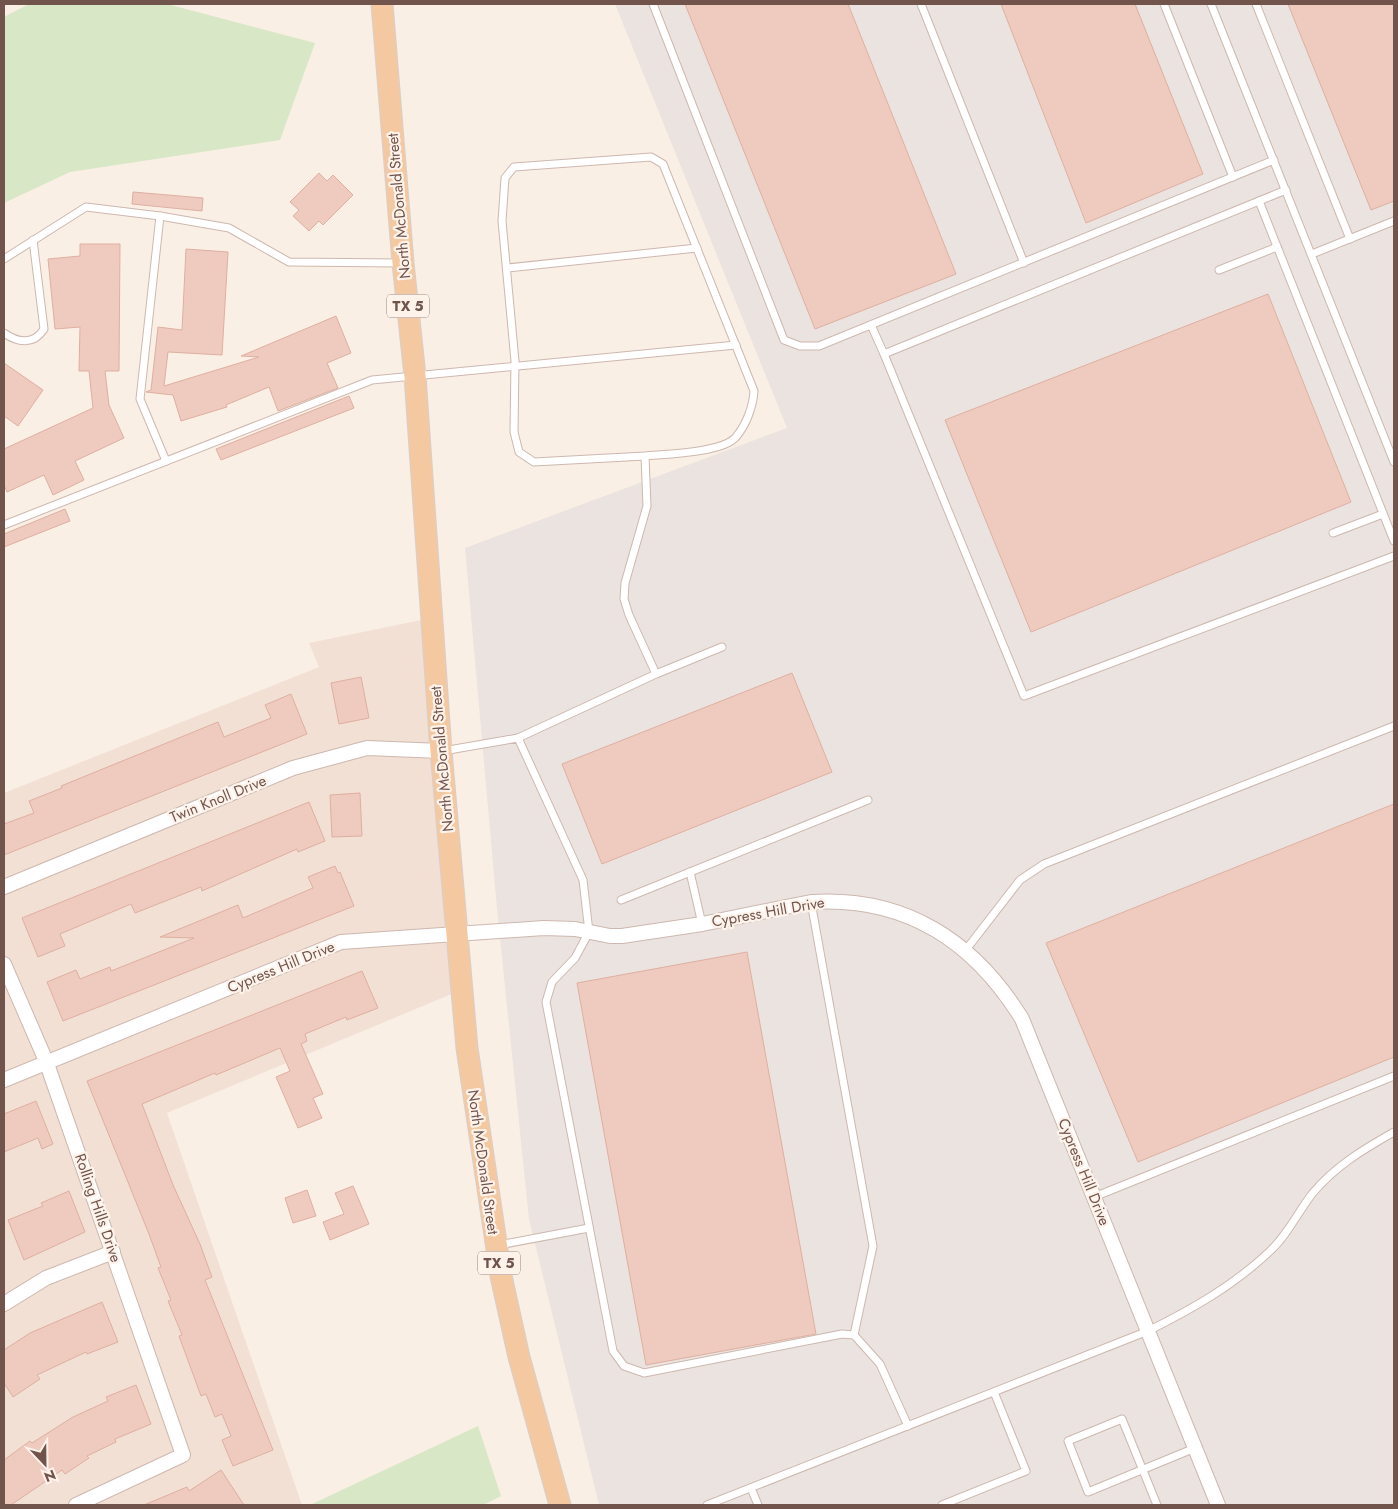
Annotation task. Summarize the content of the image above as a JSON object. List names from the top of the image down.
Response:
{
  "streets": {
    "main road": ["North McDonald Street", "TX 5"],
    "street": ["Twin Knoll Drive", "Cypress Hill Drive", "Rolling Hills Drive"]
  },
  "crossings": [
    ["North McDonald Street", "Twin Knoll Drive"],
    ["North McDonald Street", "Cypress Hill Drive"],
    ["Cypress Hill Drive", "Rolling Hills Drive"]
  ],
  "north": "bottom"
}
